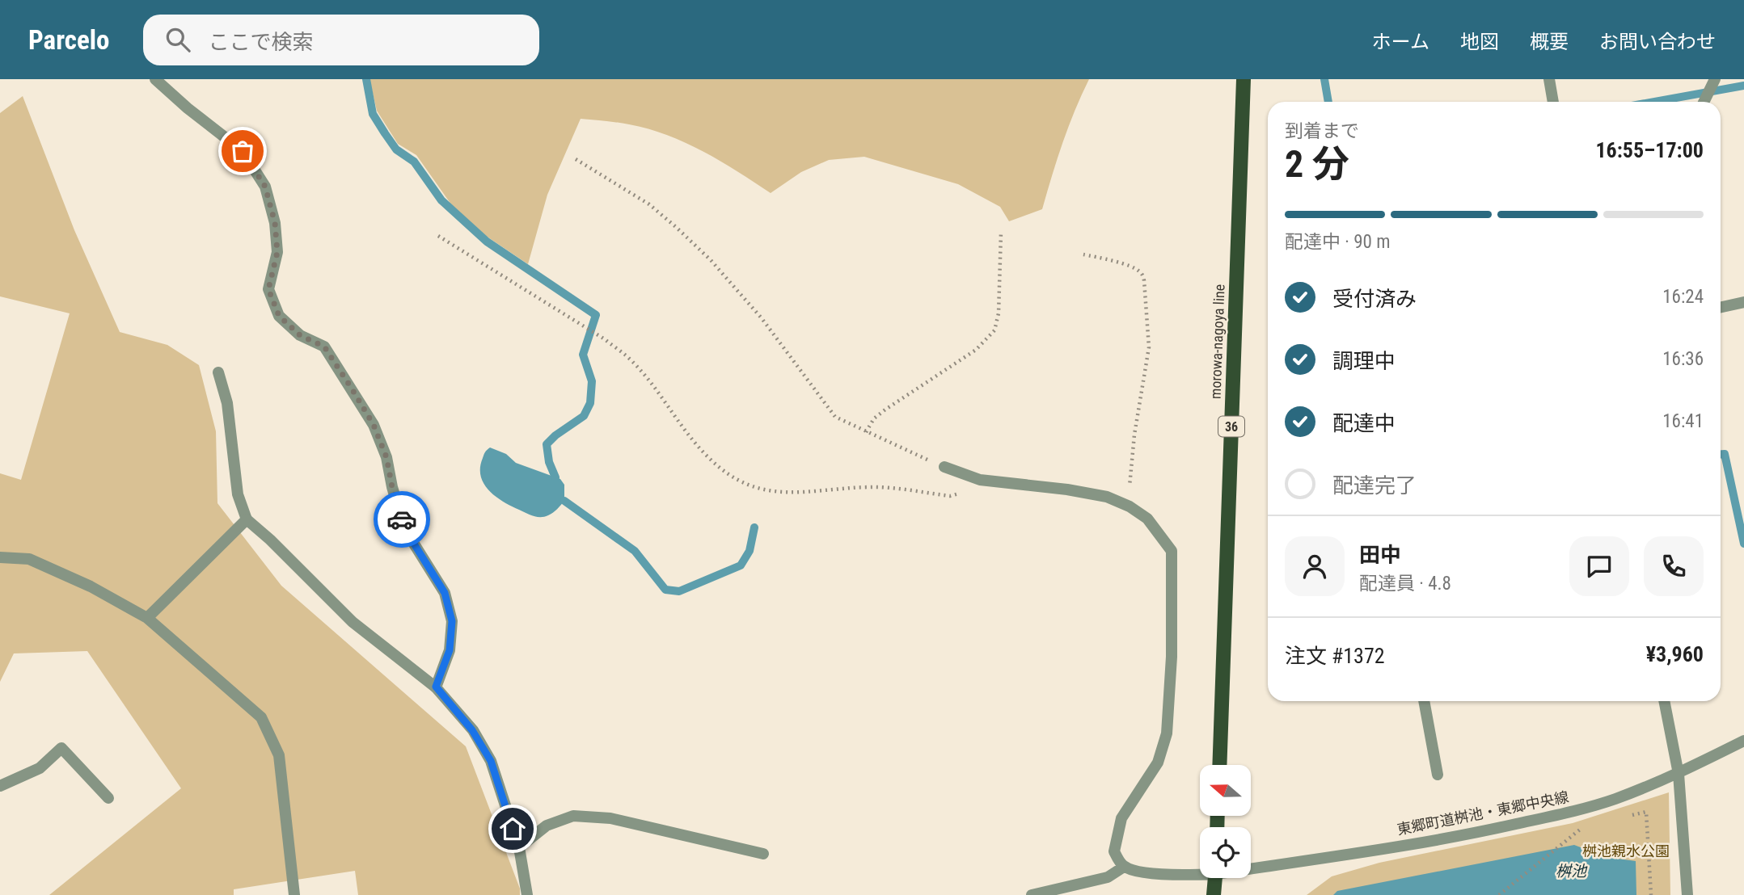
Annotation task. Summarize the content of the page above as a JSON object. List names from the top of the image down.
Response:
{
  "streets": {
    "main road": ["morowa-nagoya line", "36"],
    "street": ["東郷町道桝池・東郷中央線"]
  },
  "water": ["桝池"],
  "parks": ["桝池親水公園"],
  "north": "left",
  "page": {
    "header": "Parcelo",
    "search": "ここで検索",
    "nav": [
      "ホーム",
      "地図",
      "概要",
      "お問い合わせ"
    ],
    "heading": ["2 分", "到着まで", "16:55–17:00"],
    "panel": [
      "田中",
      "配達員 · 4.8",
      "注文 #1372",
      "¥3,960"
    ],
    "bar": "配達中 · 90 m",
    "list": [
      ["受付済み", "16:24"],
      ["調理中", "16:36"],
      ["配達中", "16:41"],
      "配達完了"
    ]
  }
}
